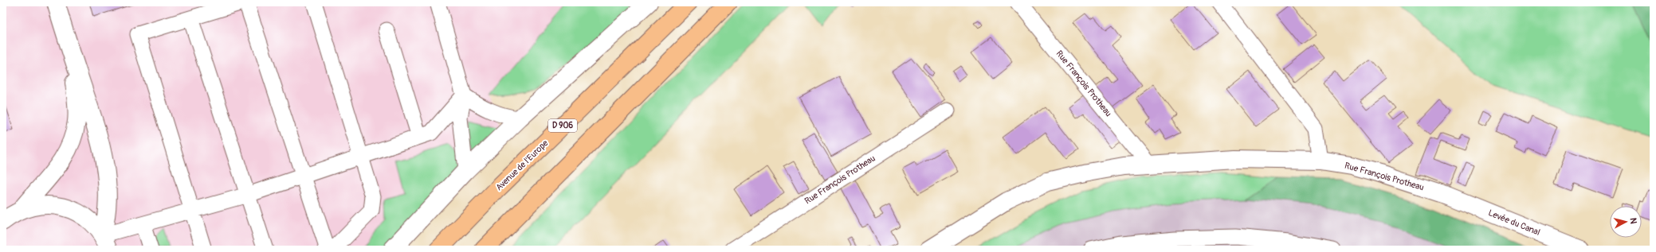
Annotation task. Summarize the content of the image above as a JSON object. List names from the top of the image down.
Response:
{
  "streets": {
    "main road": ["D 906", "Avenue de l'Europe"],
    "street": ["Rue François Protheau", "Levée du Canal"]
  },
  "crossings": [
    ["Rue François Protheau", "Levée du Canal"]
  ],
  "north": "right"
}
